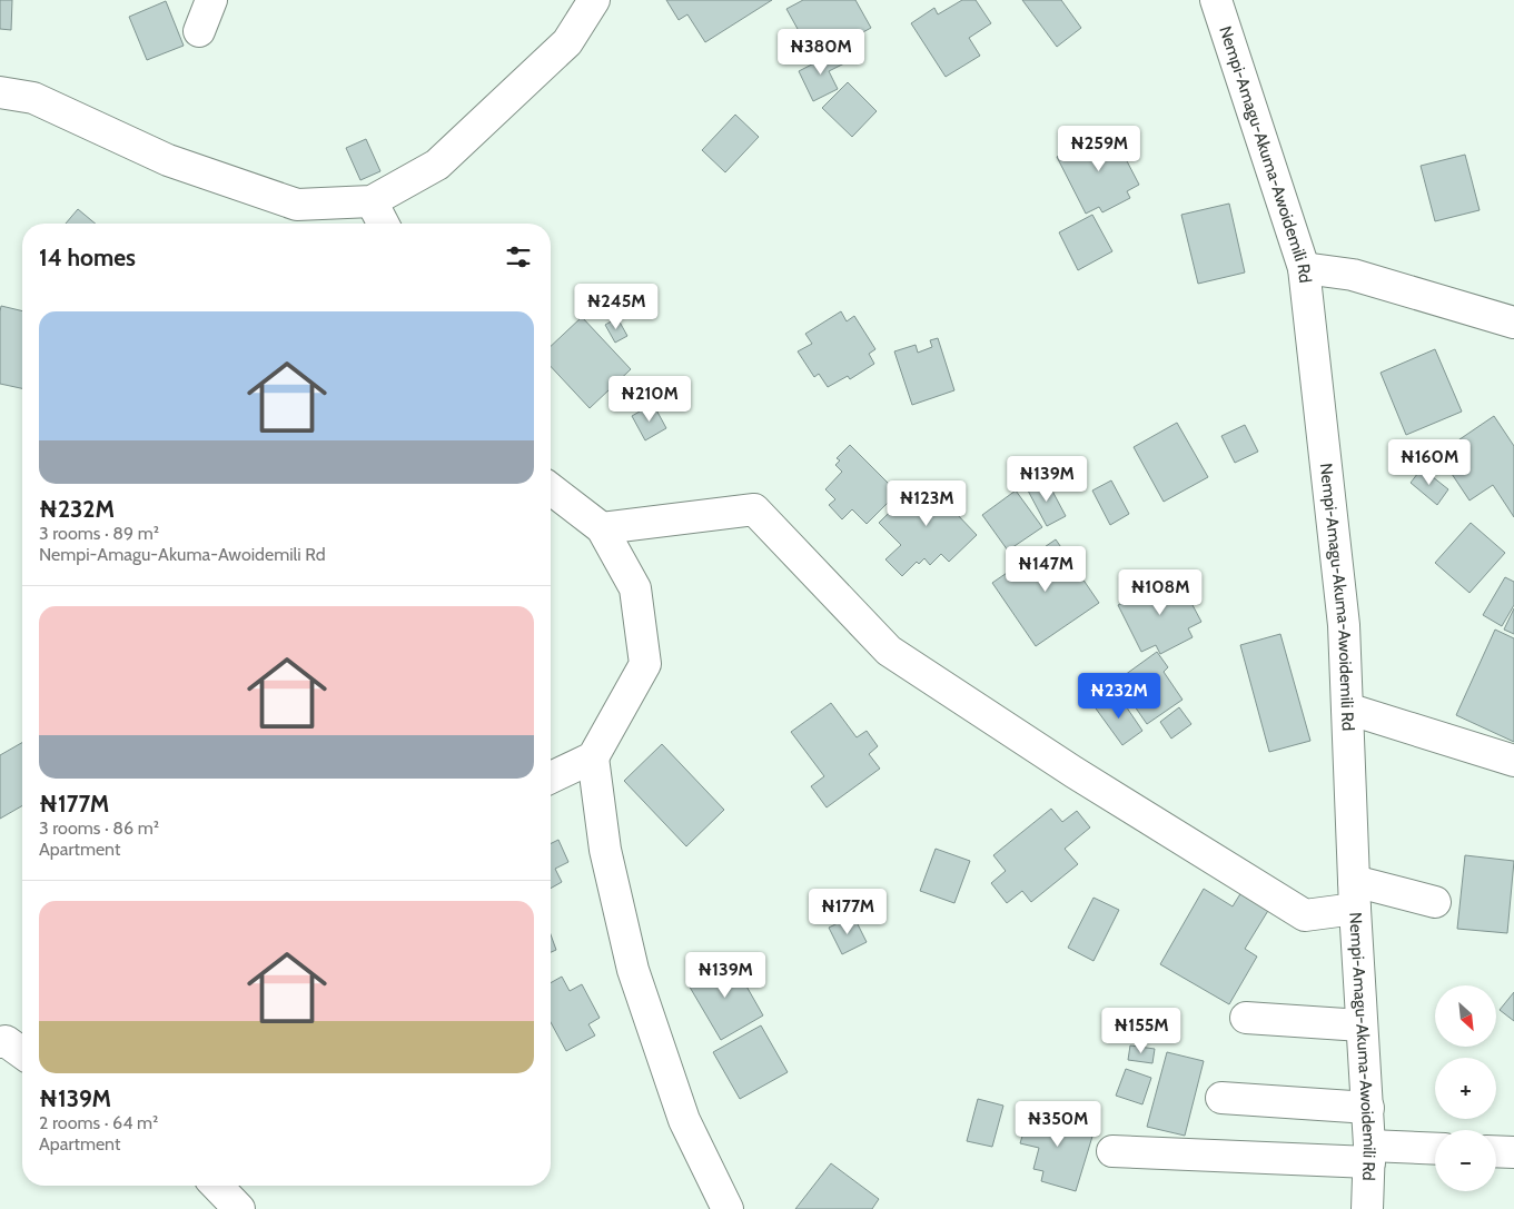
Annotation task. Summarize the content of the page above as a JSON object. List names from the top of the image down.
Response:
{
  "streets": {
    "street": ["Nempi-Amagu-Akuma-Awoidemili Rd"]
  },
  "north": "bottom right",
  "page": {
    "price": [
      "₦380M",
      "₦259M",
      "₦245M",
      "₦210M",
      "₦160M",
      "₦139M",
      "₦123M",
      "₦147M",
      "₦108M",
      "₦232M",
      "₦177M",
      "₦139M",
      "₦155M",
      "₦350M"
    ],
    "heading": "14 homes",
    "list": [
      {
        "name": "₦232M",
        "note": "3 rooms · 89 m² · Nempi-Amagu-Akuma-Awoidemili Rd"
      },
      {
        "name": "₦177M",
        "note": "3 rooms · 86 m² · Apartment"
      },
      {
        "name": "₦139M",
        "note": "2 rooms · 64 m² · Apartment"
      }
    ],
    "map_buttons": ["+", "−"]
  }
}
